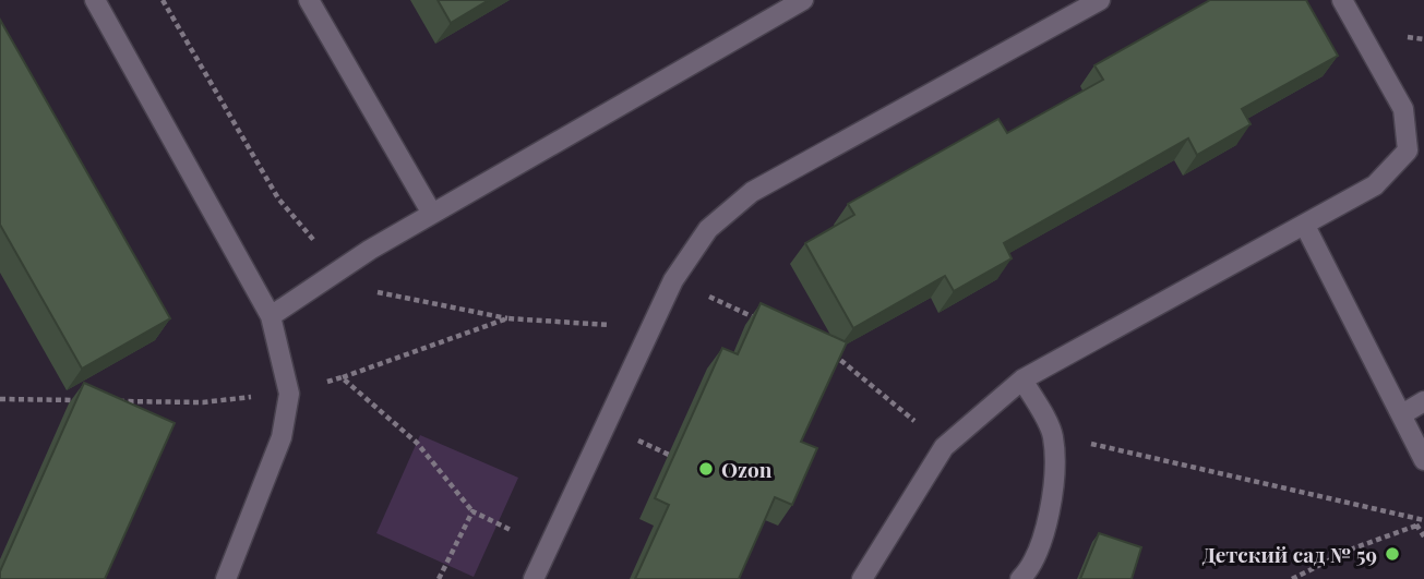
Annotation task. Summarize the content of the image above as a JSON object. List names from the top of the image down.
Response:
{
  "places": ["Ozon", "Детский сад № 59"]
}
